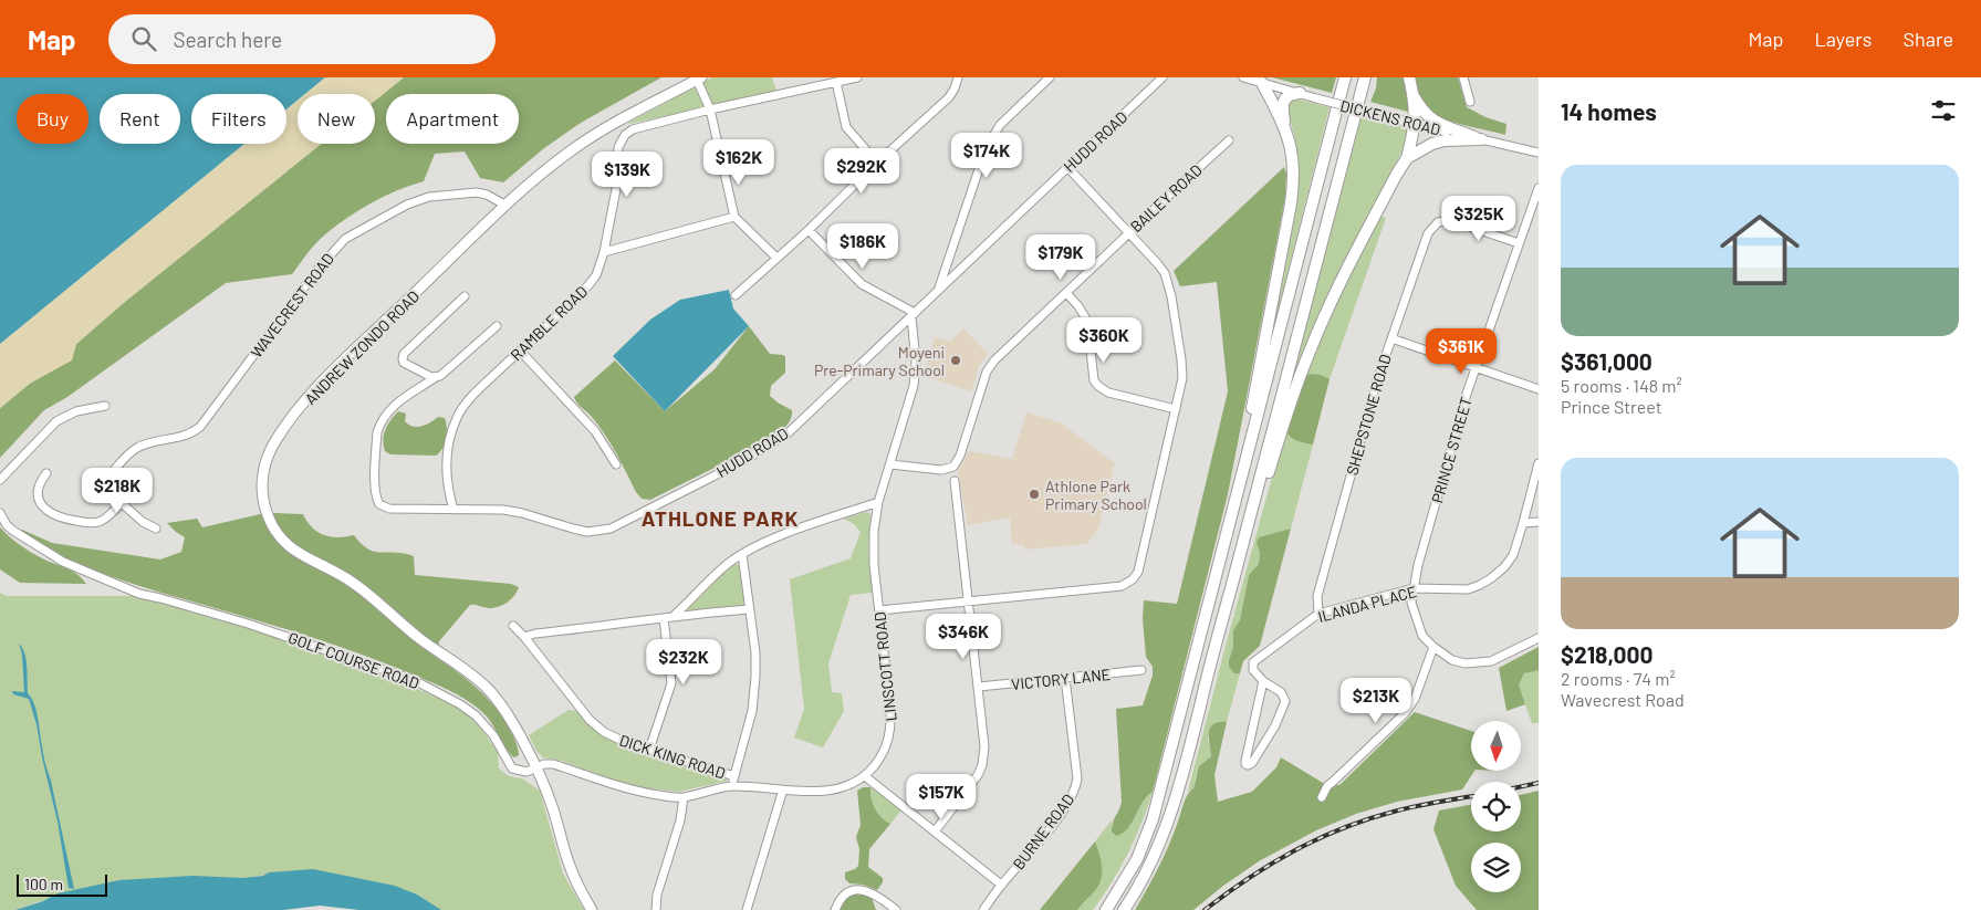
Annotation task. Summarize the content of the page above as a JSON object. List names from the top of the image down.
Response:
{
  "streets": {
    "main road": ["ANDREW ZONDO ROAD"],
    "street": [
      "DICKENS ROAD",
      "HUDD ROAD",
      "BAILEY ROAD",
      "WAVECREST ROAD",
      "RAMBLE ROAD",
      "SHEPSTONE ROAD",
      "PRINCE STREET",
      "ILANDA PLACE",
      "GOLF COURSE ROAD",
      "LINSCOTT ROAD",
      "VICTORY LANE",
      "DICK KING ROAD",
      "BURNE ROAD"
    ]
  },
  "crossings": [
    ["HUDD ROAD", "RAMBLE ROAD"],
    ["HUDD ROAD", "LINSCOTT ROAD"],
    ["BAILEY ROAD", "LINSCOTT ROAD"],
    ["WAVECREST ROAD", "ANDREW ZONDO ROAD"],
    ["ANDREW ZONDO ROAD", "GOLF COURSE ROAD"],
    ["ANDREW ZONDO ROAD", "LINSCOTT ROAD"],
    ["SHEPSTONE ROAD", "PRINCE STREET"],
    ["SHEPSTONE ROAD", "ILANDA PLACE"],
    ["PRINCE STREET", "ILANDA PLACE"],
    ["GOLF COURSE ROAD", "LINSCOTT ROAD"],
    ["VICTORY LANE", "BURNE ROAD"]
  ],
  "districts": ["ATHLONE PARK"],
  "places": ["Moyeni Pre-Primary School", "Athlone Park Primary School"],
  "scale_bar": "100 m",
  "north": "bottom",
  "page": {
    "header": "Map",
    "search": "Search here",
    "nav": ["Map", "Layers", "Share"],
    "heading": "14 homes",
    "chip": [
      "Buy",
      "Rent",
      "Filters",
      "New",
      "Apartment"
    ],
    "price": [
      "$174K",
      "$162K",
      "$292K",
      "$139K",
      "$325K",
      "$186K",
      "$179K",
      "$360K",
      "$361K",
      "$218K",
      "$346K",
      "$232K",
      "$213K",
      "$157K"
    ],
    "list": [
      {
        "name": "$361,000",
        "note": "5 rooms · 148 m² · Prince Street"
      },
      {
        "name": "$218,000",
        "note": "2 rooms · 74 m² · Wavecrest Road"
      }
    ],
    "scale": "100 m"
  }
}
